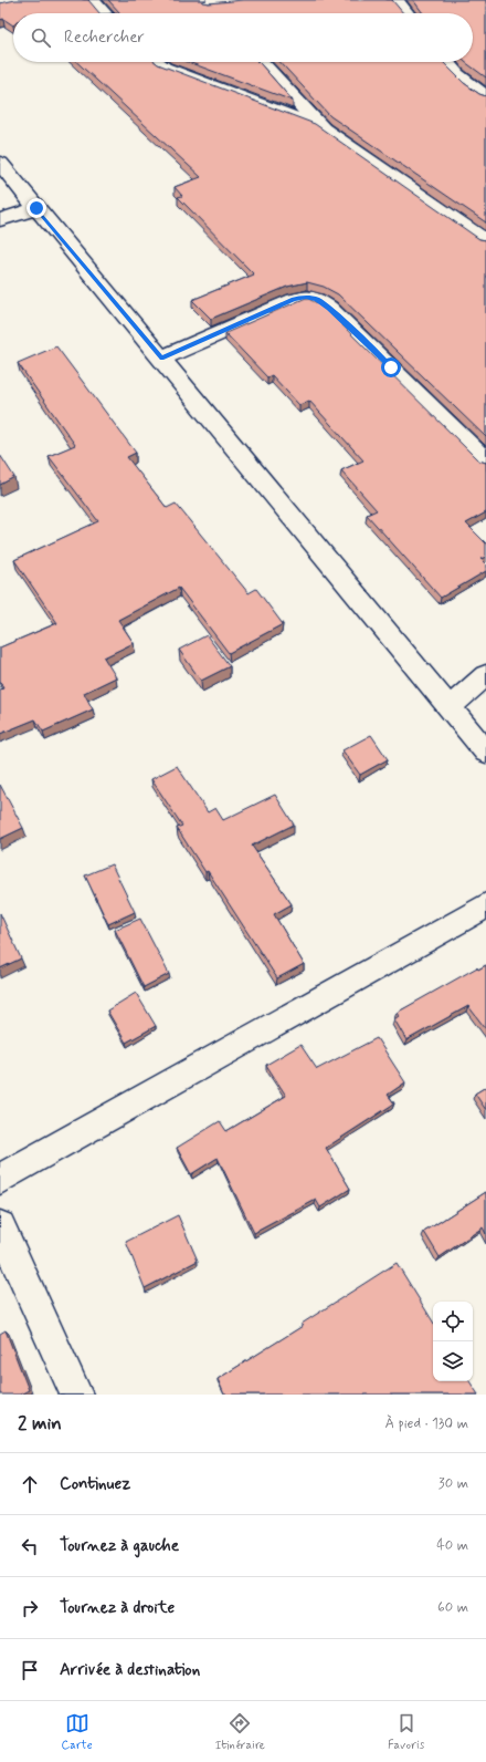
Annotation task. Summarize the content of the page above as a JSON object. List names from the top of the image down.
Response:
{
  "page": {
    "search": "Rechercher",
    "heading": ["2 min", "À pied · 130 m"],
    "list": [
      ["Continuez", "30 m"],
      ["Tournez à gauche", "40 m"],
      ["Tournez à droite", "60 m"],
      "Arrivée à destination"
    ],
    "nav": ["Carte", "Itinéraire", "Favoris"]
  }
}
